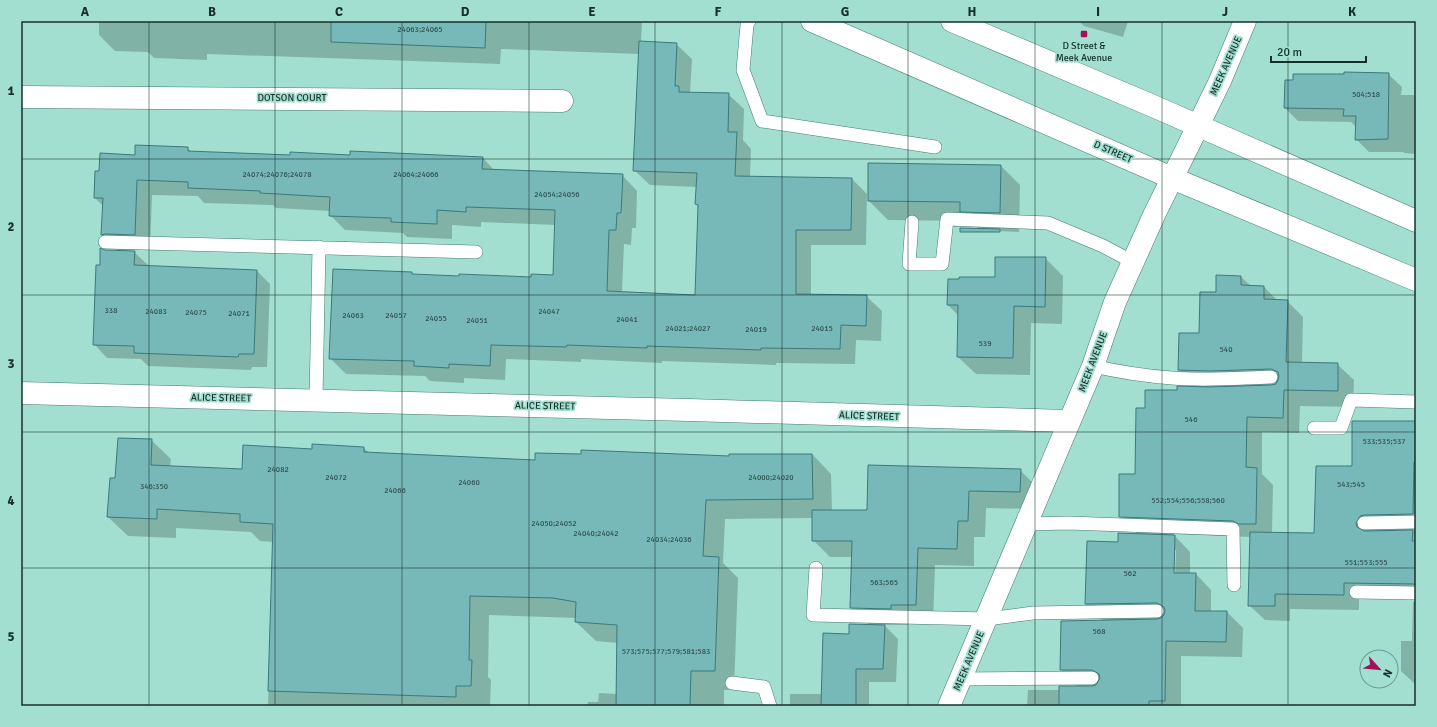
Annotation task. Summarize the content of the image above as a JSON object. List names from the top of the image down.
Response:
{
  "streets": {
    "street": [
      "MEEK AVENUE",
      "DOTSON COURT",
      "D STREET",
      "ALICE STREET"
    ]
  },
  "crossings": [
    ["MEEK AVENUE", "D STREET"],
    ["MEEK AVENUE", "ALICE STREET"]
  ],
  "places": {
    "transit": ["D Street & Meek Avenue"]
  },
  "house_numbers": [
    "24063;24065",
    "504;518",
    "24074;24076;24078",
    "24064;24066",
    "24054;24056",
    "338",
    "24083",
    "24047",
    "24075",
    "24071",
    "24063",
    "24057",
    "24055",
    "24041",
    "24051",
    "24021;24027",
    "24015",
    "24019",
    "539",
    "540",
    "546",
    "533;535;537",
    "24082",
    "24072",
    "24000;24020",
    "24060",
    "543;545",
    "346;350",
    "24066",
    "552;554;556;558;560",
    "24050;24052",
    "24040;24042",
    "24034;24036",
    "551;553;555",
    "562",
    "563;565",
    "568",
    "573;575;577;579;581;583"
  ],
  "scale_bar": "20 m",
  "north": "bottom right",
  "grid": {
    "columns": [
      "A",
      "B",
      "C",
      "D",
      "E",
      "F",
      "G",
      "H",
      "I",
      "J",
      "K"
    ],
    "rows": [
      "1",
      "2",
      "3",
      "4",
      "5"
    ]
  }
}
